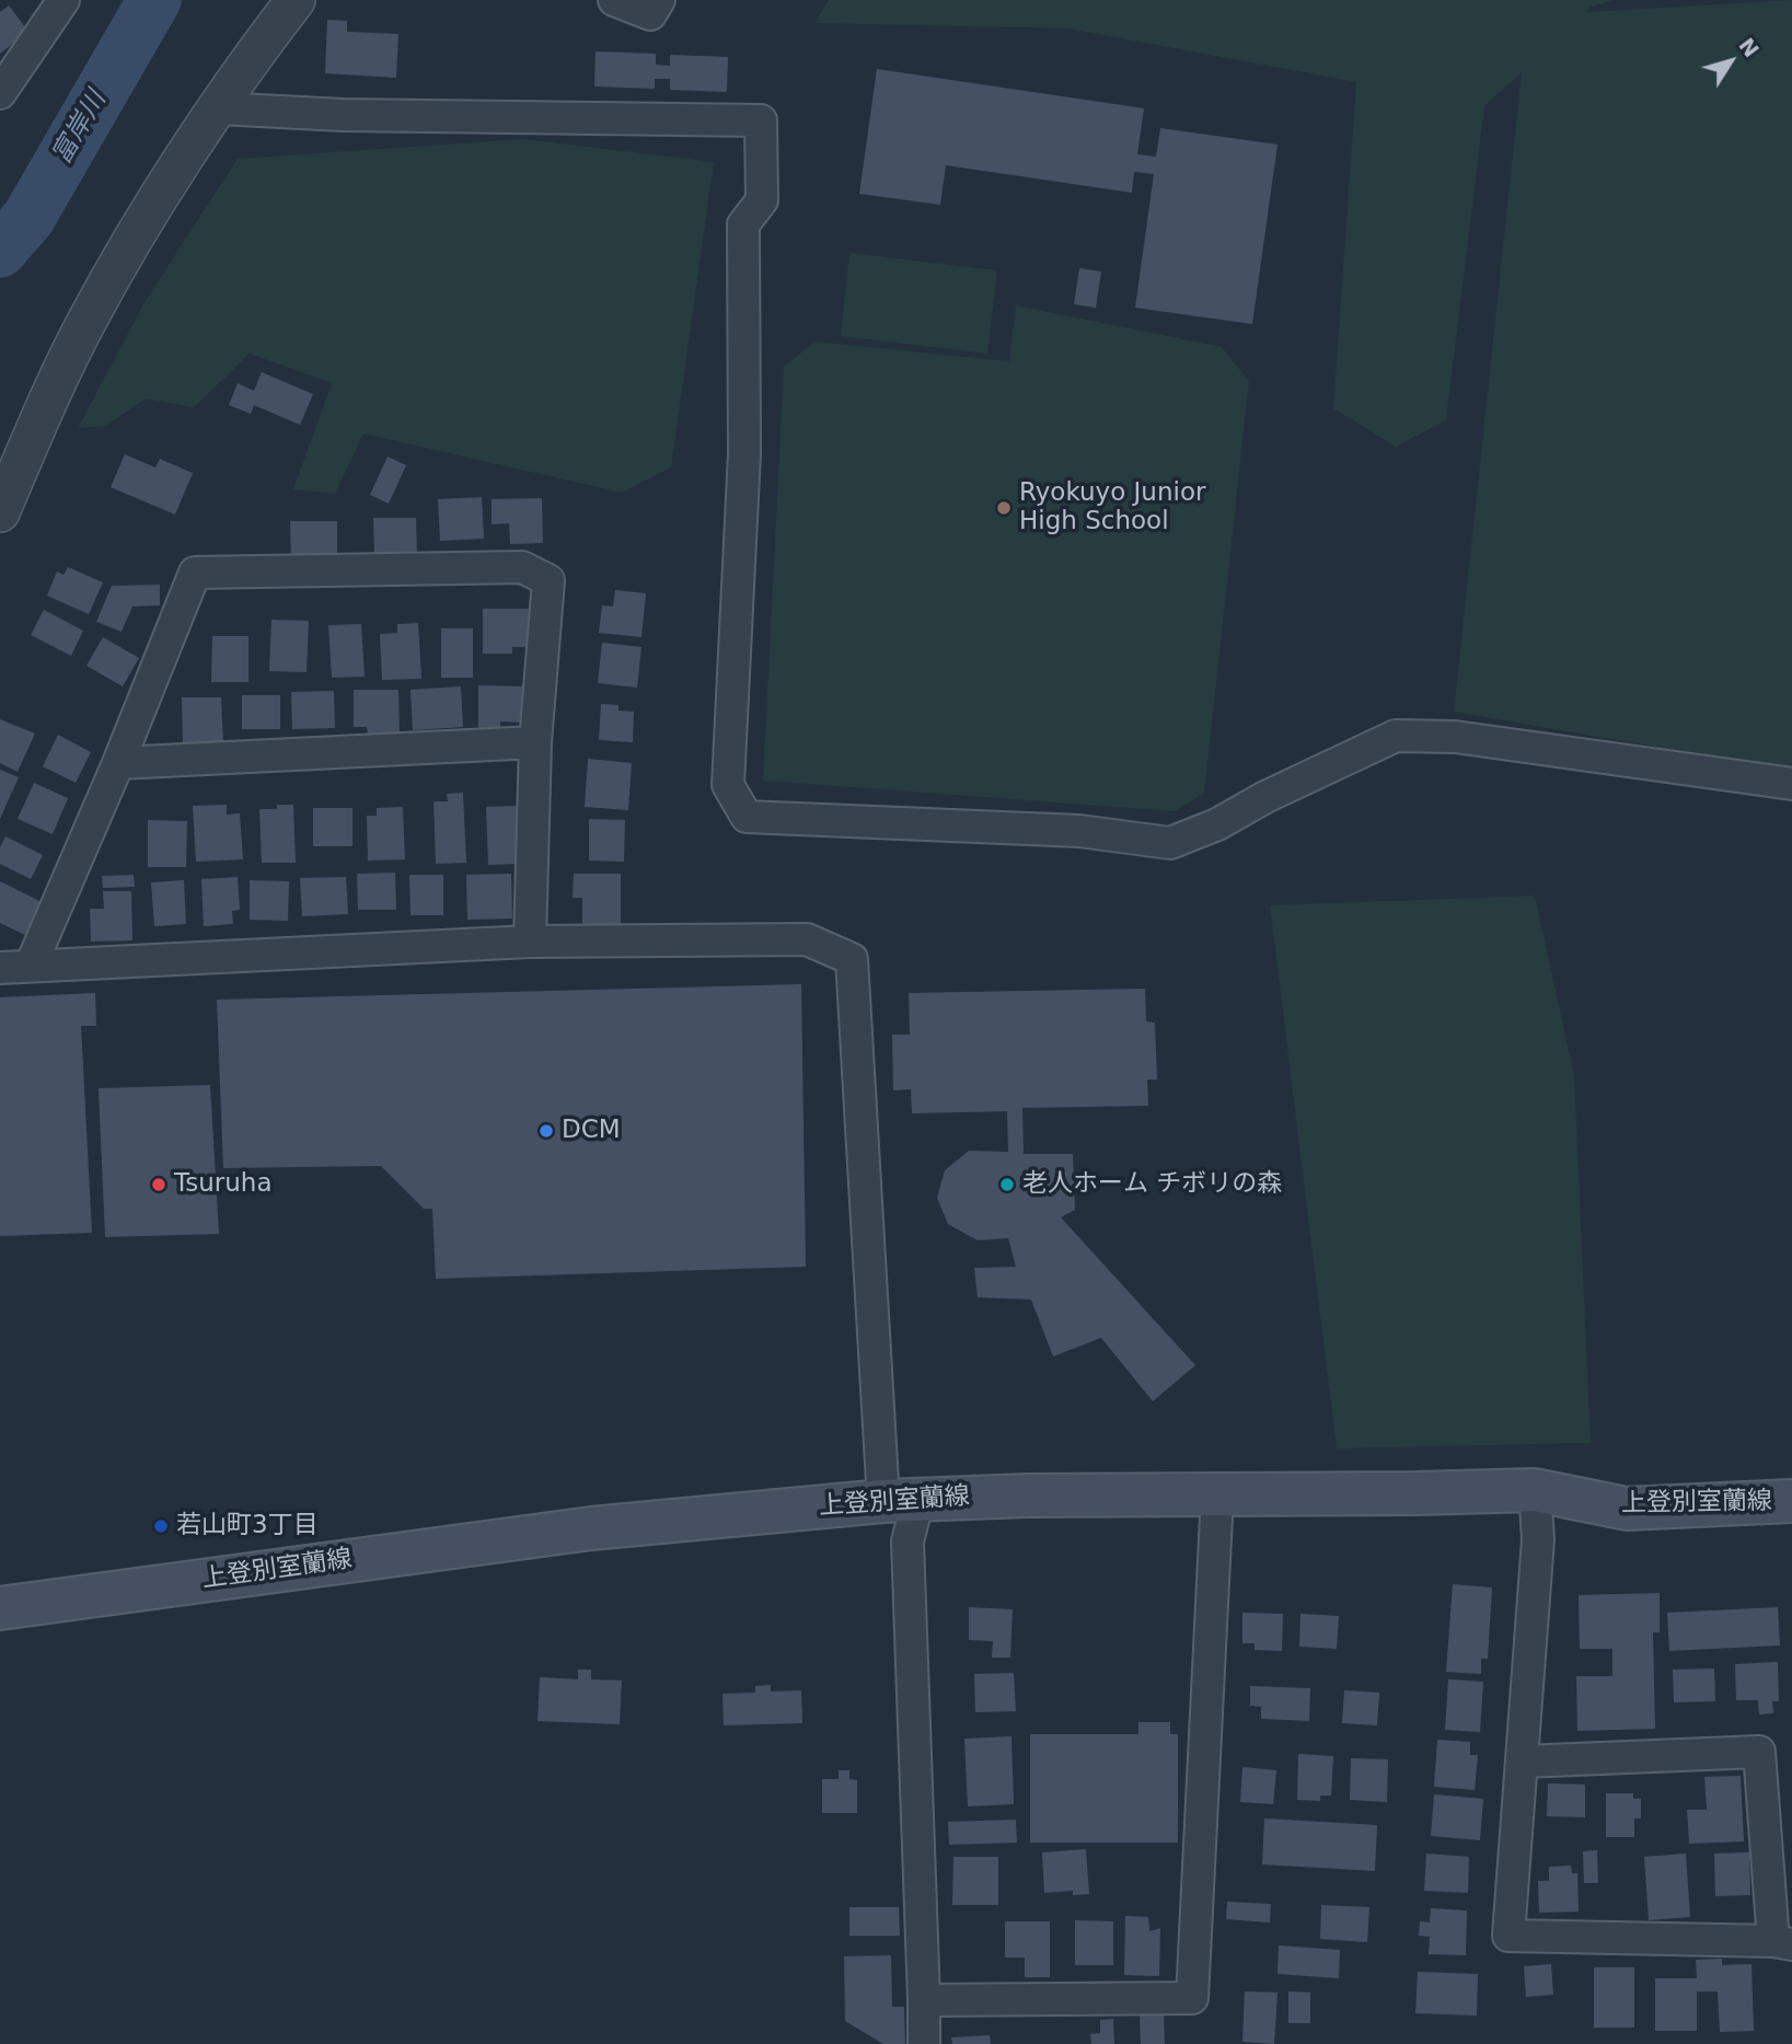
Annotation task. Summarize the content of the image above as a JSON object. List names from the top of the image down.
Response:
{
  "streets": {
    "main road": ["上登別室蘭線"]
  },
  "water": ["富岸川"],
  "places": [
    "Ryokuyo Junior High School",
    "DCM",
    "Tsuruha",
    "老人ホーム チボリの森",
    "若山町3丁目"
  ],
  "north": "top right"
}
